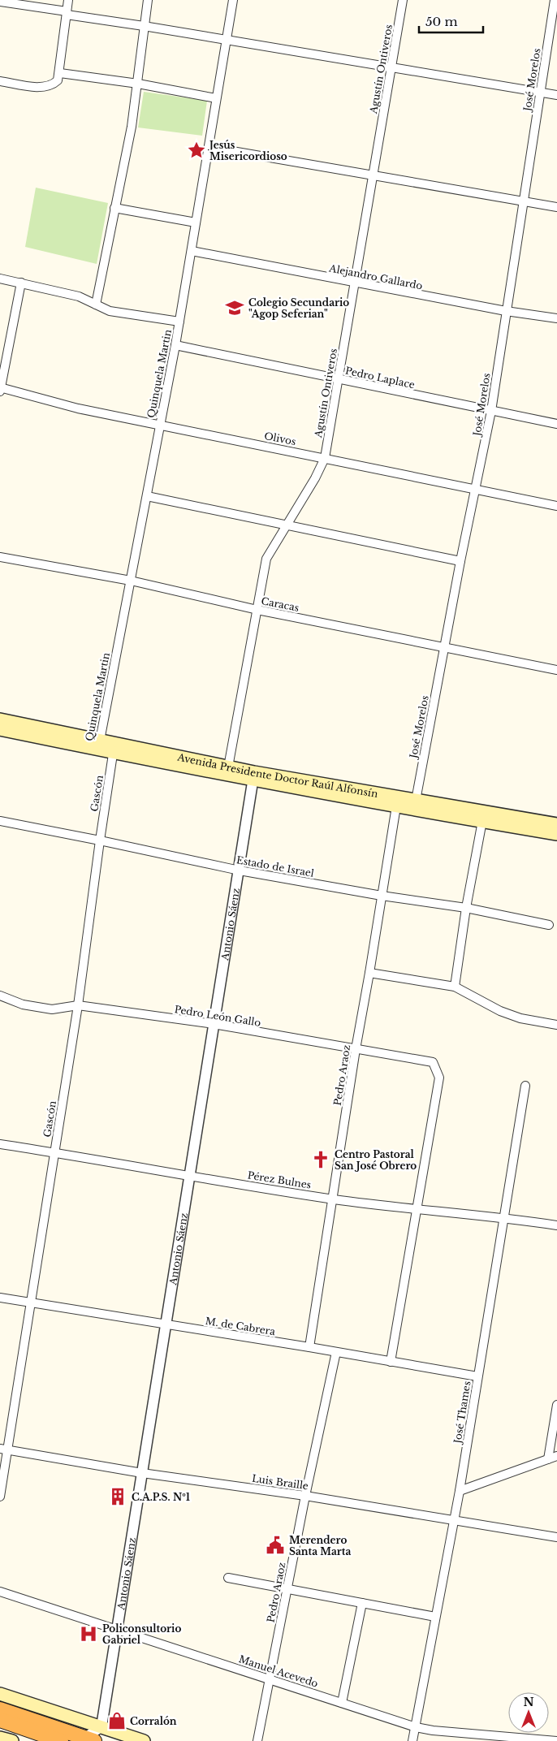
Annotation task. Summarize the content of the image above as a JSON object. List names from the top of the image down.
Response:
{
  "streets": {
    "main road": ["Avenida Presidente Doctor Raúl Alfonsín"],
    "street": [
      "Agustín Ontiveros",
      "José Morelos",
      "Alejandro Gallardo",
      "Quinquela Martin",
      "Pedro Laplace",
      "Olivos",
      "Caracas",
      "Gascón",
      "Estado de Israel",
      "Antonio Sáenz",
      "Pedro León Gallo",
      "Pedro Araoz",
      "Pérez Bulnes",
      "M. de Cabrera",
      "José Thames",
      "Luis Braille",
      "Manuel Acevedo"
    ]
  },
  "crossings": [
    ["Agustín Ontiveros", "Alejandro Gallardo"],
    ["Agustín Ontiveros", "Pedro Laplace"],
    ["Agustín Ontiveros", "Olivos"],
    ["Agustín Ontiveros", "Caracas"],
    ["Agustín Ontiveros", "Avenida Presidente Doctor Raúl Alfonsín"],
    ["José Morelos", "Alejandro Gallardo"],
    ["José Morelos", "Pedro Laplace"],
    ["José Morelos", "Olivos"],
    ["José Morelos", "Caracas"],
    ["José Morelos", "Avenida Presidente Doctor Raúl Alfonsín"],
    ["Alejandro Gallardo", "Quinquela Martin"],
    ["Quinquela Martin", "Pedro Laplace"],
    ["Quinquela Martin", "Olivos"],
    ["Quinquela Martin", "Caracas"],
    ["Quinquela Martin", "Avenida Presidente Doctor Raúl Alfonsín"],
    ["Avenida Presidente Doctor Raúl Alfonsín", "Gascón"],
    ["Avenida Presidente Doctor Raúl Alfonsín", "Antonio Sáenz"],
    ["Avenida Presidente Doctor Raúl Alfonsín", "Pedro Araoz"],
    ["Gascón", "Estado de Israel"],
    ["Gascón", "Pedro León Gallo"],
    ["Gascón", "Pérez Bulnes"],
    ["Gascón", "M. de Cabrera"],
    ["Gascón", "Luis Braille"],
    ["Estado de Israel", "Antonio Sáenz"],
    ["Estado de Israel", "Pedro Araoz"],
    ["Antonio Sáenz", "Pedro León Gallo"],
    ["Antonio Sáenz", "Pérez Bulnes"],
    ["Antonio Sáenz", "M. de Cabrera"],
    ["Antonio Sáenz", "Luis Braille"],
    ["Antonio Sáenz", "Manuel Acevedo"],
    ["Pedro León Gallo", "Pedro Araoz"],
    ["Pedro León Gallo", "Pérez Bulnes"],
    ["Pedro Araoz", "Pérez Bulnes"],
    ["Pedro Araoz", "M. de Cabrera"],
    ["Pedro Araoz", "Luis Braille"],
    ["Pedro Araoz", "Manuel Acevedo"],
    ["Pérez Bulnes", "José Thames"],
    ["M. de Cabrera", "José Thames"],
    ["José Thames", "Luis Braille"],
    ["José Thames", "Manuel Acevedo"]
  ],
  "places": {
    "place": ["Jesús Misericordioso"],
    "school or university": ["Colegio Secundario \"Agop Seferian\""],
    "church": ["Centro Pastoral San José Obrero"],
    "building": ["C.A.P.S. Nº1"],
    "public building": ["Merendero Santa Marta"],
    "hospital": ["Policonsultorio Gabriel"],
    "shop": ["Corralón"]
  },
  "scale_bar": "50 m",
  "north": "top"
}
